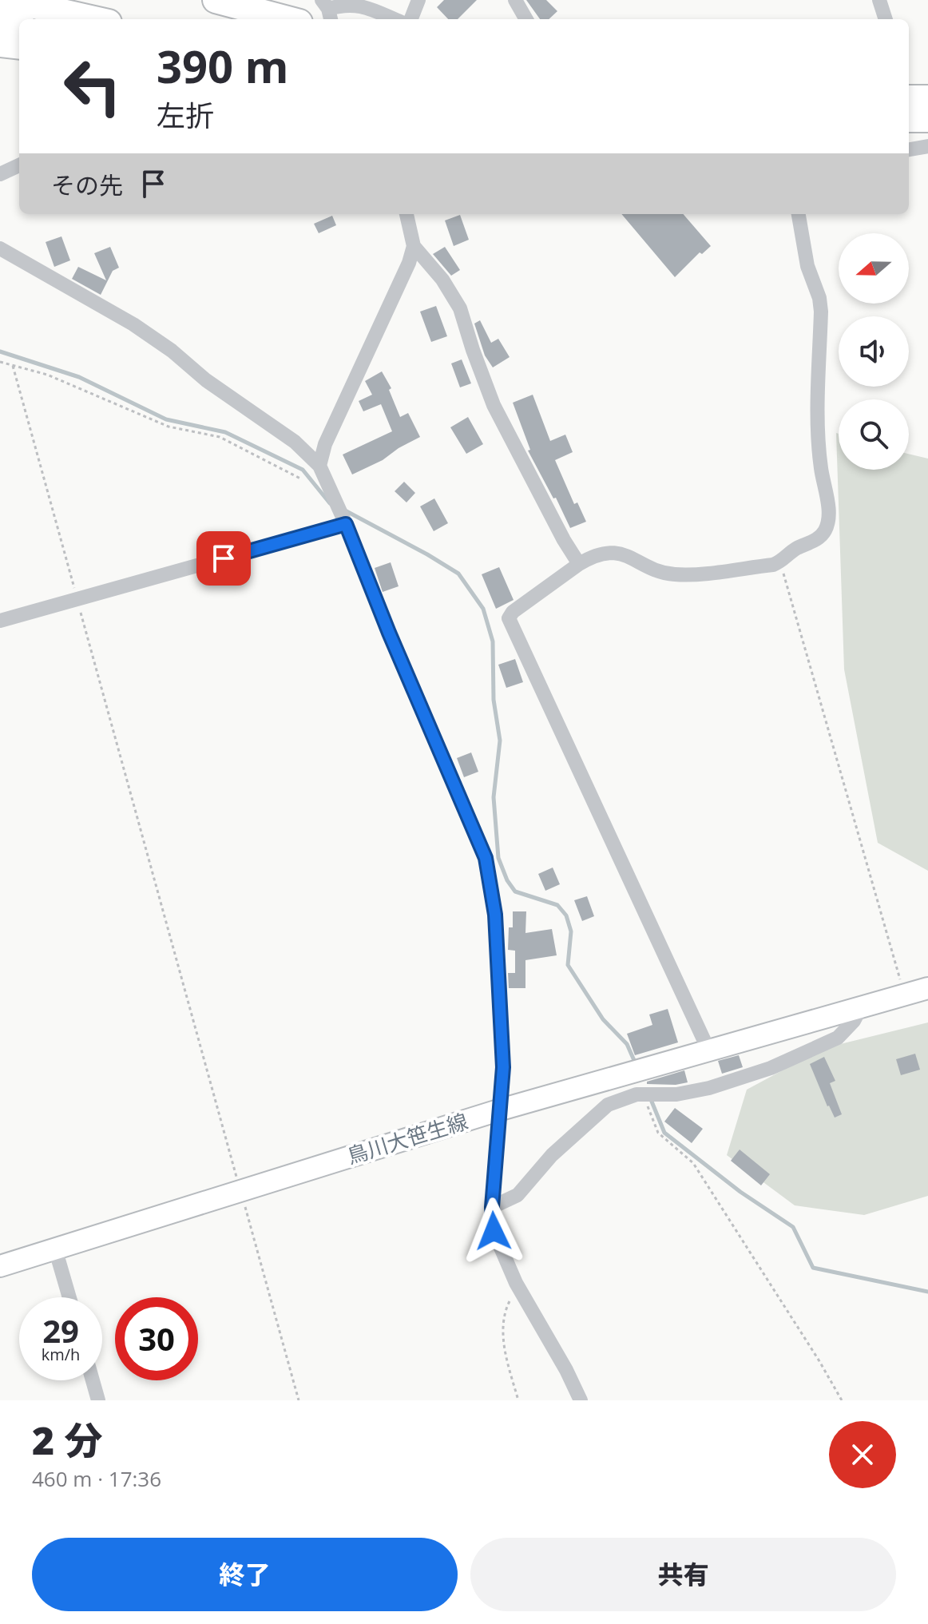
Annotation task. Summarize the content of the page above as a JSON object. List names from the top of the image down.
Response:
{
  "streets": {
    "street": ["鳥川大笹生線"]
  },
  "north": "left",
  "page": {
    "turn": ["390 m", "左折"],
    "then": "その先",
    "speed": "29 km/h",
    "limit": "30",
    "heading": ["2 分", "460 m · 17:36"],
    "buttons": ["終了", "共有"]
  }
}
